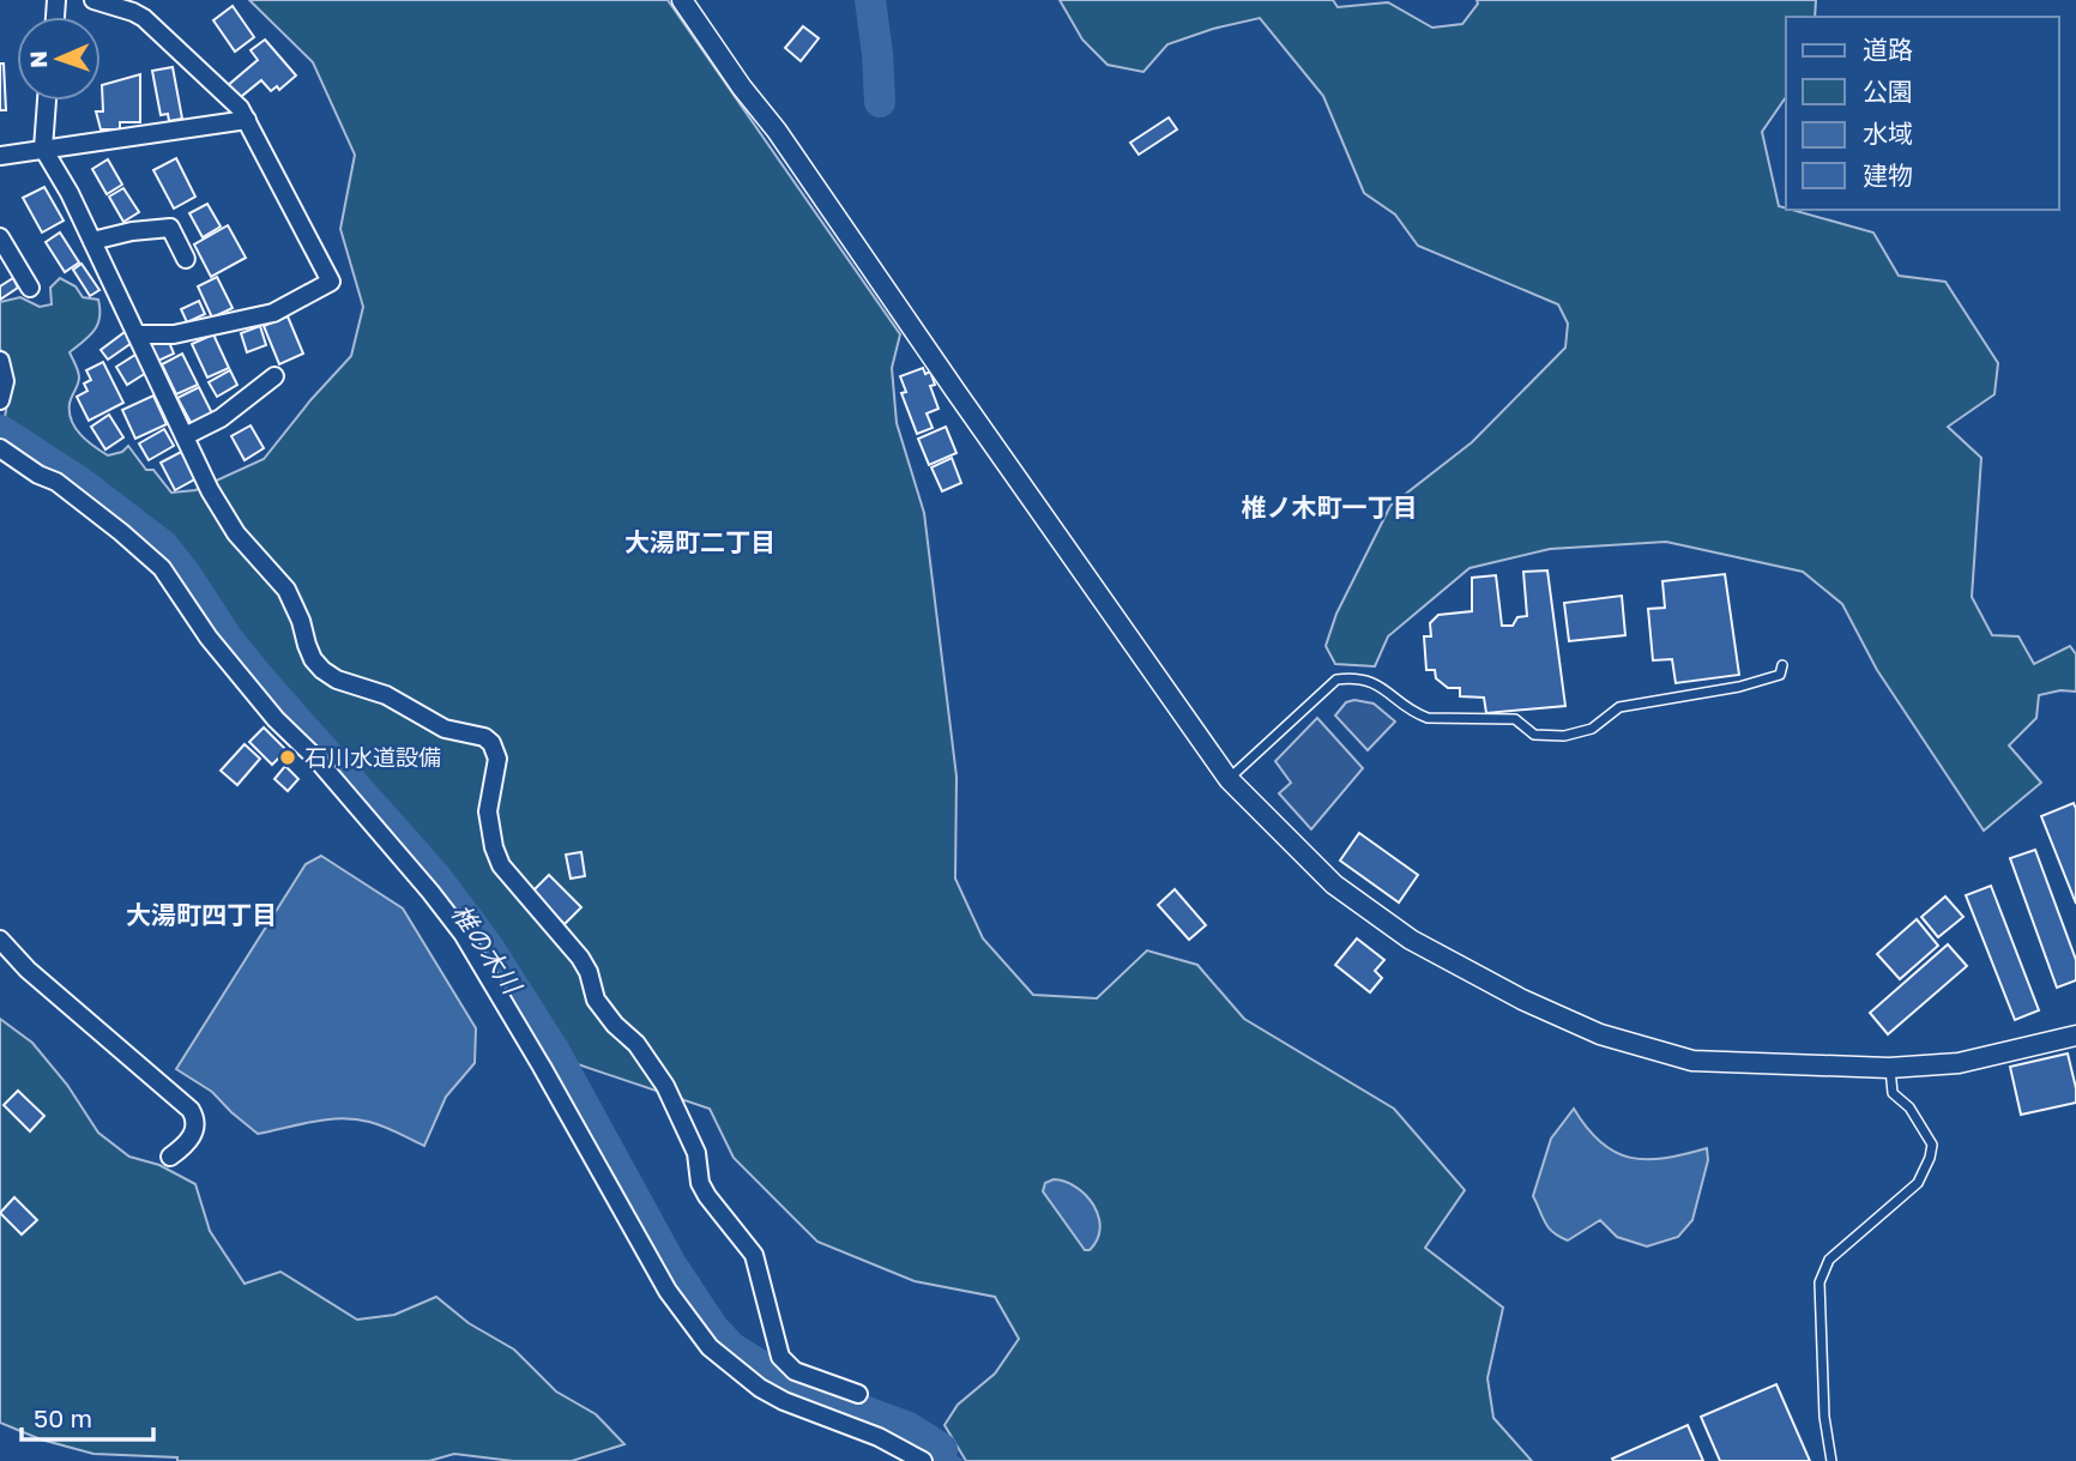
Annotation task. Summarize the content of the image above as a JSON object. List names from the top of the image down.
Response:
{
  "districts": ["椎ノ木町一丁目", "大湯町二丁目", "大湯町四丁目"],
  "water": ["椎の木川"],
  "places": ["石川水道設備"],
  "legend": [
    "道路",
    "公園",
    "水域",
    "建物"
  ],
  "scale_bar": "50 m",
  "north": "left"
}
